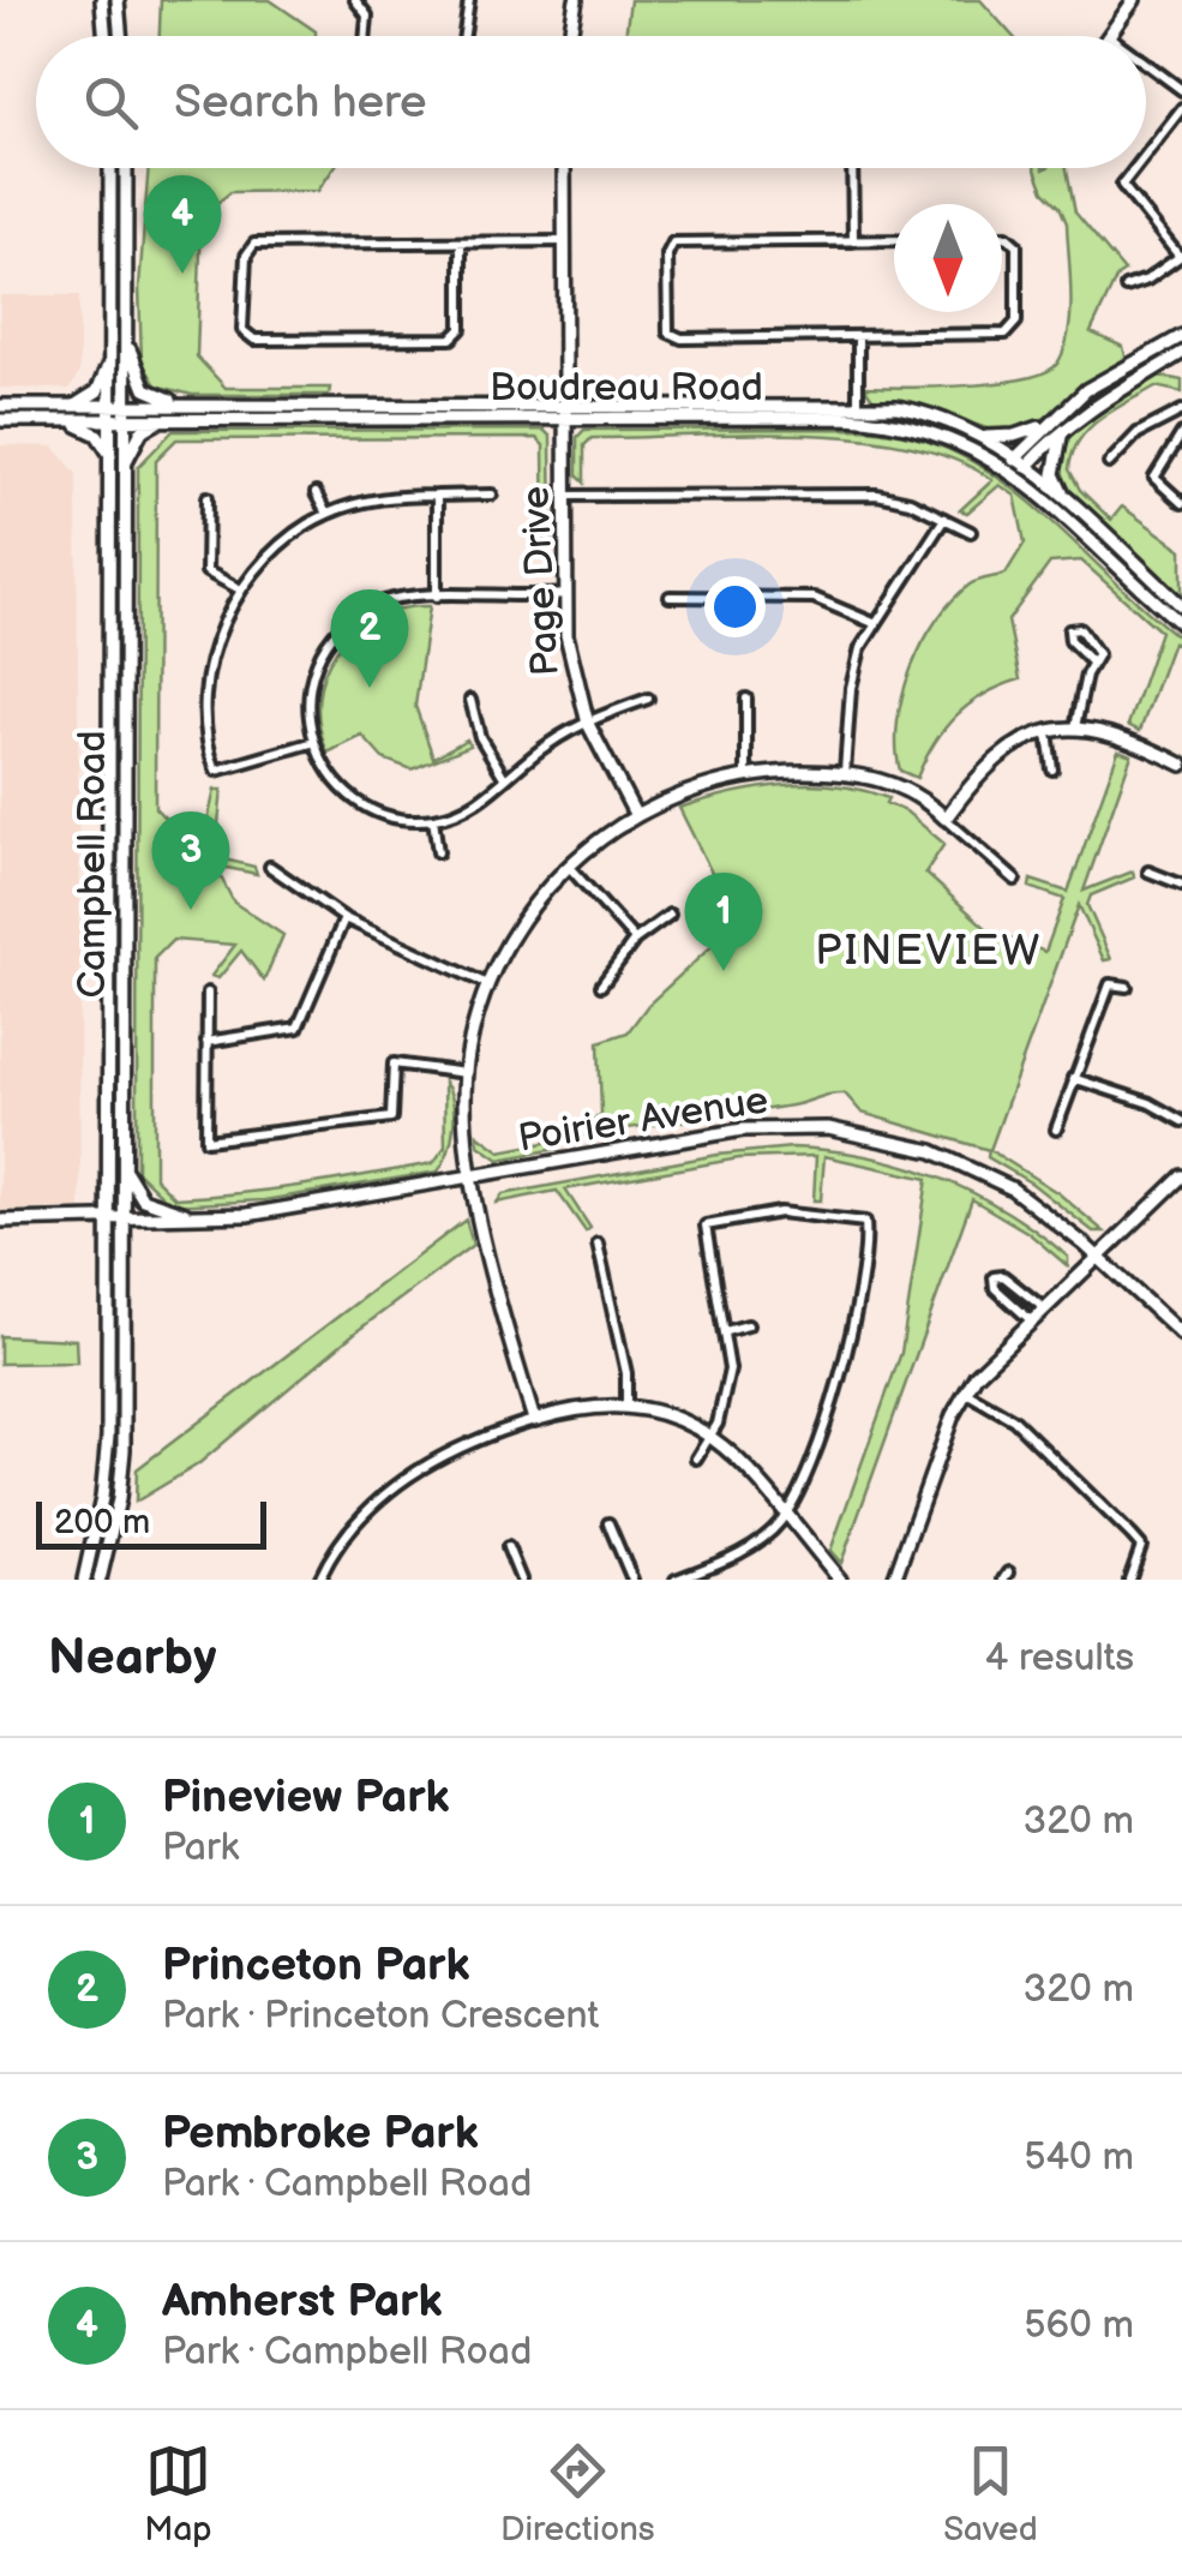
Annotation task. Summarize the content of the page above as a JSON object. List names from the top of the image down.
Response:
{
  "streets": {
    "main road": [
      "Boudreau Road",
      "Page Drive",
      "Campbell Road",
      "Poirier Avenue"
    ]
  },
  "crossings": [
    ["Boudreau Road", "Page Drive"],
    ["Boudreau Road", "Campbell Road"],
    ["Campbell Road", "Poirier Avenue"]
  ],
  "districts": ["PINEVIEW"],
  "scale_bar": "200 m",
  "north": "bottom",
  "page": {
    "search": "Search here",
    "pins": [
      "4",
      "2",
      "3",
      "1"
    ],
    "scale": "200 m",
    "heading": ["Nearby", "4 results"],
    "list": [
      {
        "mark": "1",
        "name": "Pineview Park",
        "note": "Park",
        "value": "320 m"
      },
      {
        "mark": "2",
        "name": "Princeton Park",
        "note": "Park · Princeton Crescent",
        "value": "320 m"
      },
      {
        "mark": "3",
        "name": "Pembroke Park",
        "note": "Park · Campbell Road",
        "value": "540 m"
      },
      {
        "mark": "4",
        "name": "Amherst Park",
        "note": "Park · Campbell Road",
        "value": "560 m"
      }
    ],
    "nav": ["Map", "Directions", "Saved"]
  }
}
